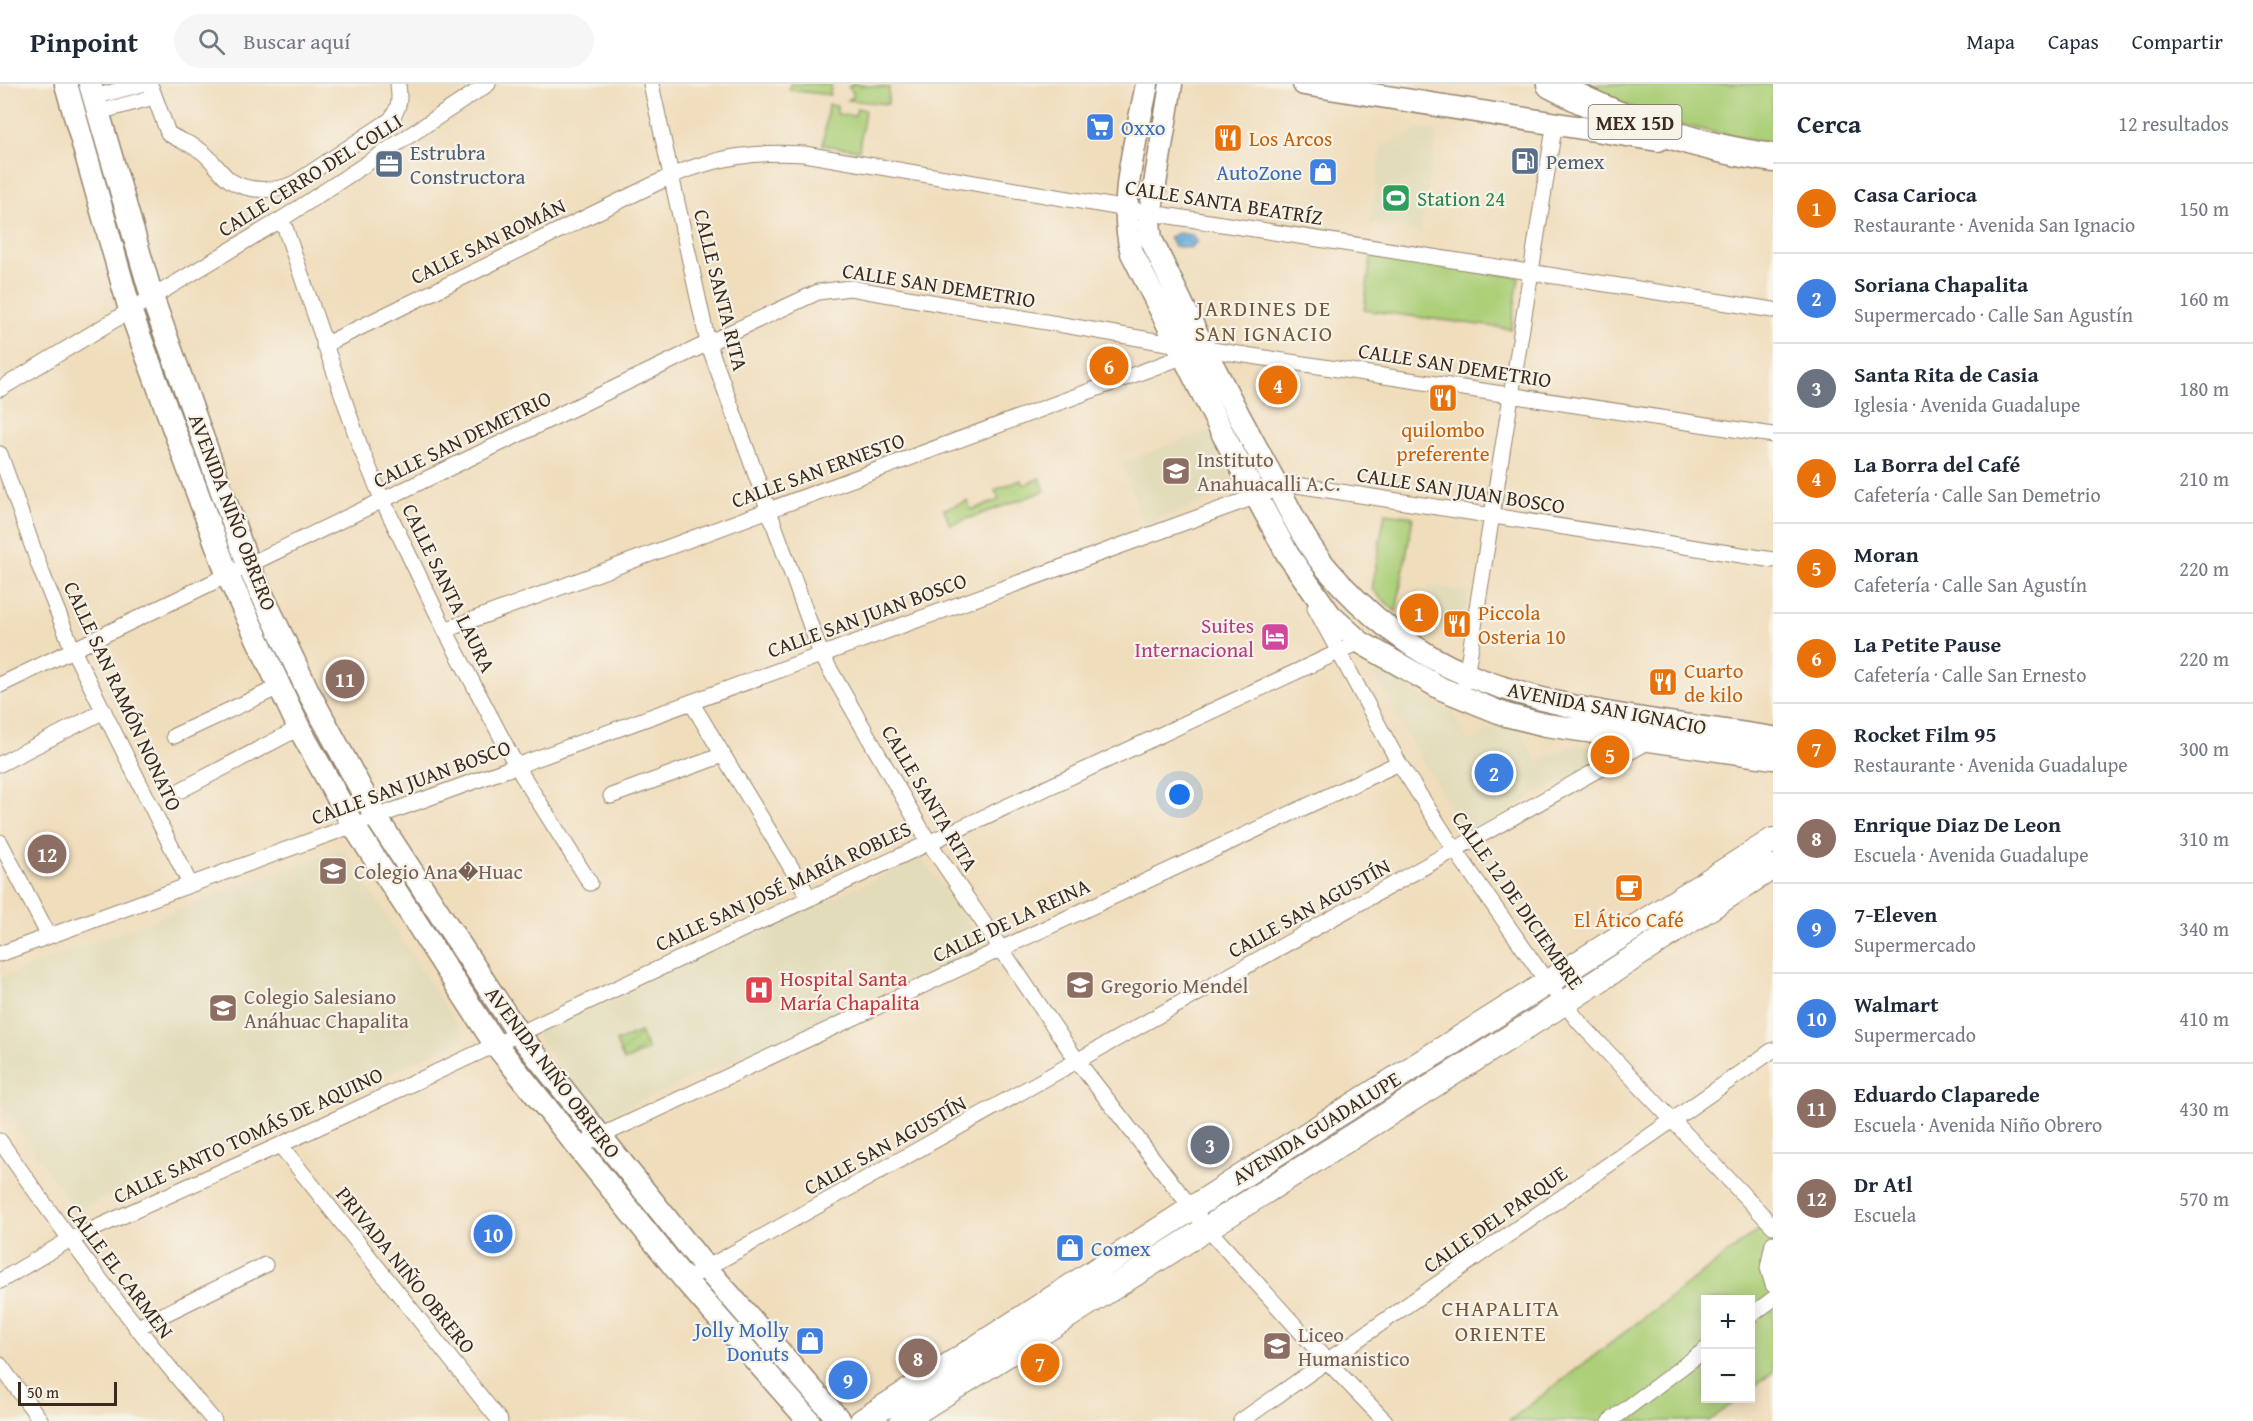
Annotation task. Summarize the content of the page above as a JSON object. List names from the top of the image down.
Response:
{
  "streets": {
    "highway": ["MEX 15D"],
    "main road": ["AVENIDA NIÑO OBRERO", "AVENIDA SAN IGNACIO", "AVENIDA GUADALUPE"],
    "street": [
      "CALLE CERRO DEL COLLI",
      "CALLE SANTA BEATRÍZ",
      "CALLE SAN ROMÁN",
      "CALLE SAN DEMETRIO",
      "CALLE SANTA RITA",
      "CALLE SAN ERNESTO",
      "CALLE SAN JUAN BOSCO",
      "CALLE SANTA LAURA",
      "CALLE SAN RAMÓN NONATO",
      "CALLE SAN JOSÉ MARÍA ROBLES",
      "CALLE 12 DE DICIEMBRE",
      "CALLE SAN AGUSTÍN",
      "CALLE DE LA REINA",
      "CALLE SANTO TOMÁS DE AQUINO",
      "CALLE DEL PARQUE",
      "PRIVADA NIÑO OBRERO",
      "CALLE EL CARMEN"
    ]
  },
  "crossings": [
    ["CALLE CERRO DEL COLLI", "AVENIDA NIÑO OBRERO"],
    ["CALLE CERRO DEL COLLI", "CALLE SANTA LAURA"],
    ["CALLE SANTA BEATRÍZ", "CALLE SAN ROMÁN"],
    ["CALLE SANTA BEATRÍZ", "CALLE SANTA RITA"],
    ["CALLE SANTA BEATRÍZ", "AVENIDA SAN IGNACIO"],
    ["CALLE SAN ROMÁN", "CALLE SANTA RITA"],
    ["CALLE SAN ROMÁN", "CALLE SANTA LAURA"],
    ["CALLE SAN DEMETRIO", "CALLE SANTA RITA"],
    ["CALLE SAN DEMETRIO", "CALLE SAN ERNESTO"],
    ["CALLE SAN DEMETRIO", "AVENIDA NIÑO OBRERO"],
    ["CALLE SAN DEMETRIO", "CALLE SANTA LAURA"],
    ["CALLE SAN DEMETRIO", "CALLE SAN RAMÓN NONATO"],
    ["CALLE SAN DEMETRIO", "AVENIDA SAN IGNACIO"],
    ["CALLE SANTA RITA", "CALLE SAN ERNESTO"],
    ["CALLE SANTA RITA", "CALLE SAN JUAN BOSCO"],
    ["CALLE SANTA RITA", "CALLE SAN JOSÉ MARÍA ROBLES"],
    ["CALLE SANTA RITA", "CALLE SAN AGUSTÍN"],
    ["CALLE SANTA RITA", "CALLE DE LA REINA"],
    ["CALLE SANTA RITA", "AVENIDA GUADALUPE"],
    ["CALLE SANTA RITA", "CALLE DEL PARQUE"],
    ["CALLE SAN ERNESTO", "CALLE SANTA LAURA"],
    ["CALLE SAN ERNESTO", "AVENIDA SAN IGNACIO"],
    ["CALLE SAN JUAN BOSCO", "AVENIDA NIÑO OBRERO"],
    ["CALLE SAN JUAN BOSCO", "CALLE SANTA LAURA"],
    ["CALLE SAN JUAN BOSCO", "CALLE SAN RAMÓN NONATO"],
    ["CALLE SAN JUAN BOSCO", "AVENIDA SAN IGNACIO"],
    ["AVENIDA NIÑO OBRERO", "CALLE SAN JOSÉ MARÍA ROBLES"],
    ["AVENIDA NIÑO OBRERO", "CALLE SAN AGUSTÍN"],
    ["AVENIDA NIÑO OBRERO", "CALLE DE LA REINA"],
    ["AVENIDA NIÑO OBRERO", "CALLE SANTO TOMÁS DE AQUINO"],
    ["AVENIDA SAN IGNACIO", "CALLE SAN JOSÉ MARÍA ROBLES"],
    ["AVENIDA SAN IGNACIO", "CALLE 12 DE DICIEMBRE"],
    ["AVENIDA SAN IGNACIO", "CALLE SAN AGUSTÍN"],
    ["CALLE SAN JOSÉ MARÍA ROBLES", "CALLE 12 DE DICIEMBRE"],
    ["CALLE SAN JOSÉ MARÍA ROBLES", "CALLE SANTO TOMÁS DE AQUINO"],
    ["CALLE 12 DE DICIEMBRE", "CALLE SAN AGUSTÍN"],
    ["CALLE 12 DE DICIEMBRE", "CALLE DE LA REINA"],
    ["CALLE 12 DE DICIEMBRE", "AVENIDA GUADALUPE"],
    ["CALLE 12 DE DICIEMBRE", "CALLE DEL PARQUE"],
    ["CALLE SANTO TOMÁS DE AQUINO", "PRIVADA NIÑO OBRERO"],
    ["CALLE SANTO TOMÁS DE AQUINO", "CALLE EL CARMEN"]
  ],
  "districts": ["JARDINES DE SAN IGNACIO", "CHAPALITA ORIENTE"],
  "places": {
    "supermarket": ["Oxxo"],
    "restaurant": [
      "Los Arcos",
      "quilombo preferente",
      "Piccola Osteria 10",
      "Cuarto de kilo"
    ],
    "fuel station": ["Pemex"],
    "office": ["Estrubra Constructora"],
    "shop": ["AutoZone", "Comex", "Jolly Molly Donuts"],
    "sports": ["Station 24"],
    "school or university": [
      "Instituto Anahuacalli A.C.",
      "Colegio Ana�Huac",
      "Gregorio Mendel",
      "Colegio Salesiano Anáhuac Chapalita",
      "Liceo Humanistico"
    ],
    "hotel": ["Suites Internacional"],
    "cafe": ["El Ático Café"],
    "hospital": ["Hospital Santa María Chapalita"]
  },
  "scale_bar": "50 m",
  "page": {
    "header": "Pinpoint",
    "search": "Buscar aquí",
    "nav": ["Mapa", "Capas", "Compartir"],
    "heading": ["Cerca", "12 resultados"],
    "list": [
      {
        "mark": "1",
        "name": "Casa Carioca",
        "note": "Restaurante · Avenida San Ignacio",
        "value": "150 m"
      },
      {
        "mark": "2",
        "name": "Soriana Chapalita",
        "note": "Supermercado · Calle San Agustín",
        "value": "160 m"
      },
      {
        "mark": "3",
        "name": "Santa Rita de Casia",
        "note": "Iglesia · Avenida Guadalupe",
        "value": "180 m"
      },
      {
        "mark": "4",
        "name": "La Borra del Café",
        "note": "Cafetería · Calle San Demetrio",
        "value": "210 m"
      },
      {
        "mark": "5",
        "name": "Moran",
        "note": "Cafetería · Calle San Agustín",
        "value": "220 m"
      },
      {
        "mark": "6",
        "name": "La Petite Pause",
        "note": "Cafetería · Calle San Ernesto",
        "value": "220 m"
      },
      {
        "mark": "7",
        "name": "Rocket Film 95",
        "note": "Restaurante · Avenida Guadalupe",
        "value": "300 m"
      },
      {
        "mark": "8",
        "name": "Enrique Diaz De Leon",
        "note": "Escuela · Avenida Guadalupe",
        "value": "310 m"
      },
      {
        "mark": "9",
        "name": "7-Eleven",
        "note": "Supermercado",
        "value": "340 m"
      },
      {
        "mark": "10",
        "name": "Walmart",
        "note": "Supermercado",
        "value": "410 m"
      },
      {
        "mark": "11",
        "name": "Eduardo Claparede",
        "note": "Escuela · Avenida Niño Obrero",
        "value": "430 m"
      },
      {
        "mark": "12",
        "name": "Dr Atl",
        "note": "Escuela",
        "value": "570 m"
      }
    ],
    "pins": [
      "6",
      "4",
      "1",
      "11",
      "5",
      "2",
      "12",
      "3",
      "10",
      "8",
      "7",
      "9"
    ],
    "map_buttons": ["+", "−"],
    "scale": "50 m"
  }
}
